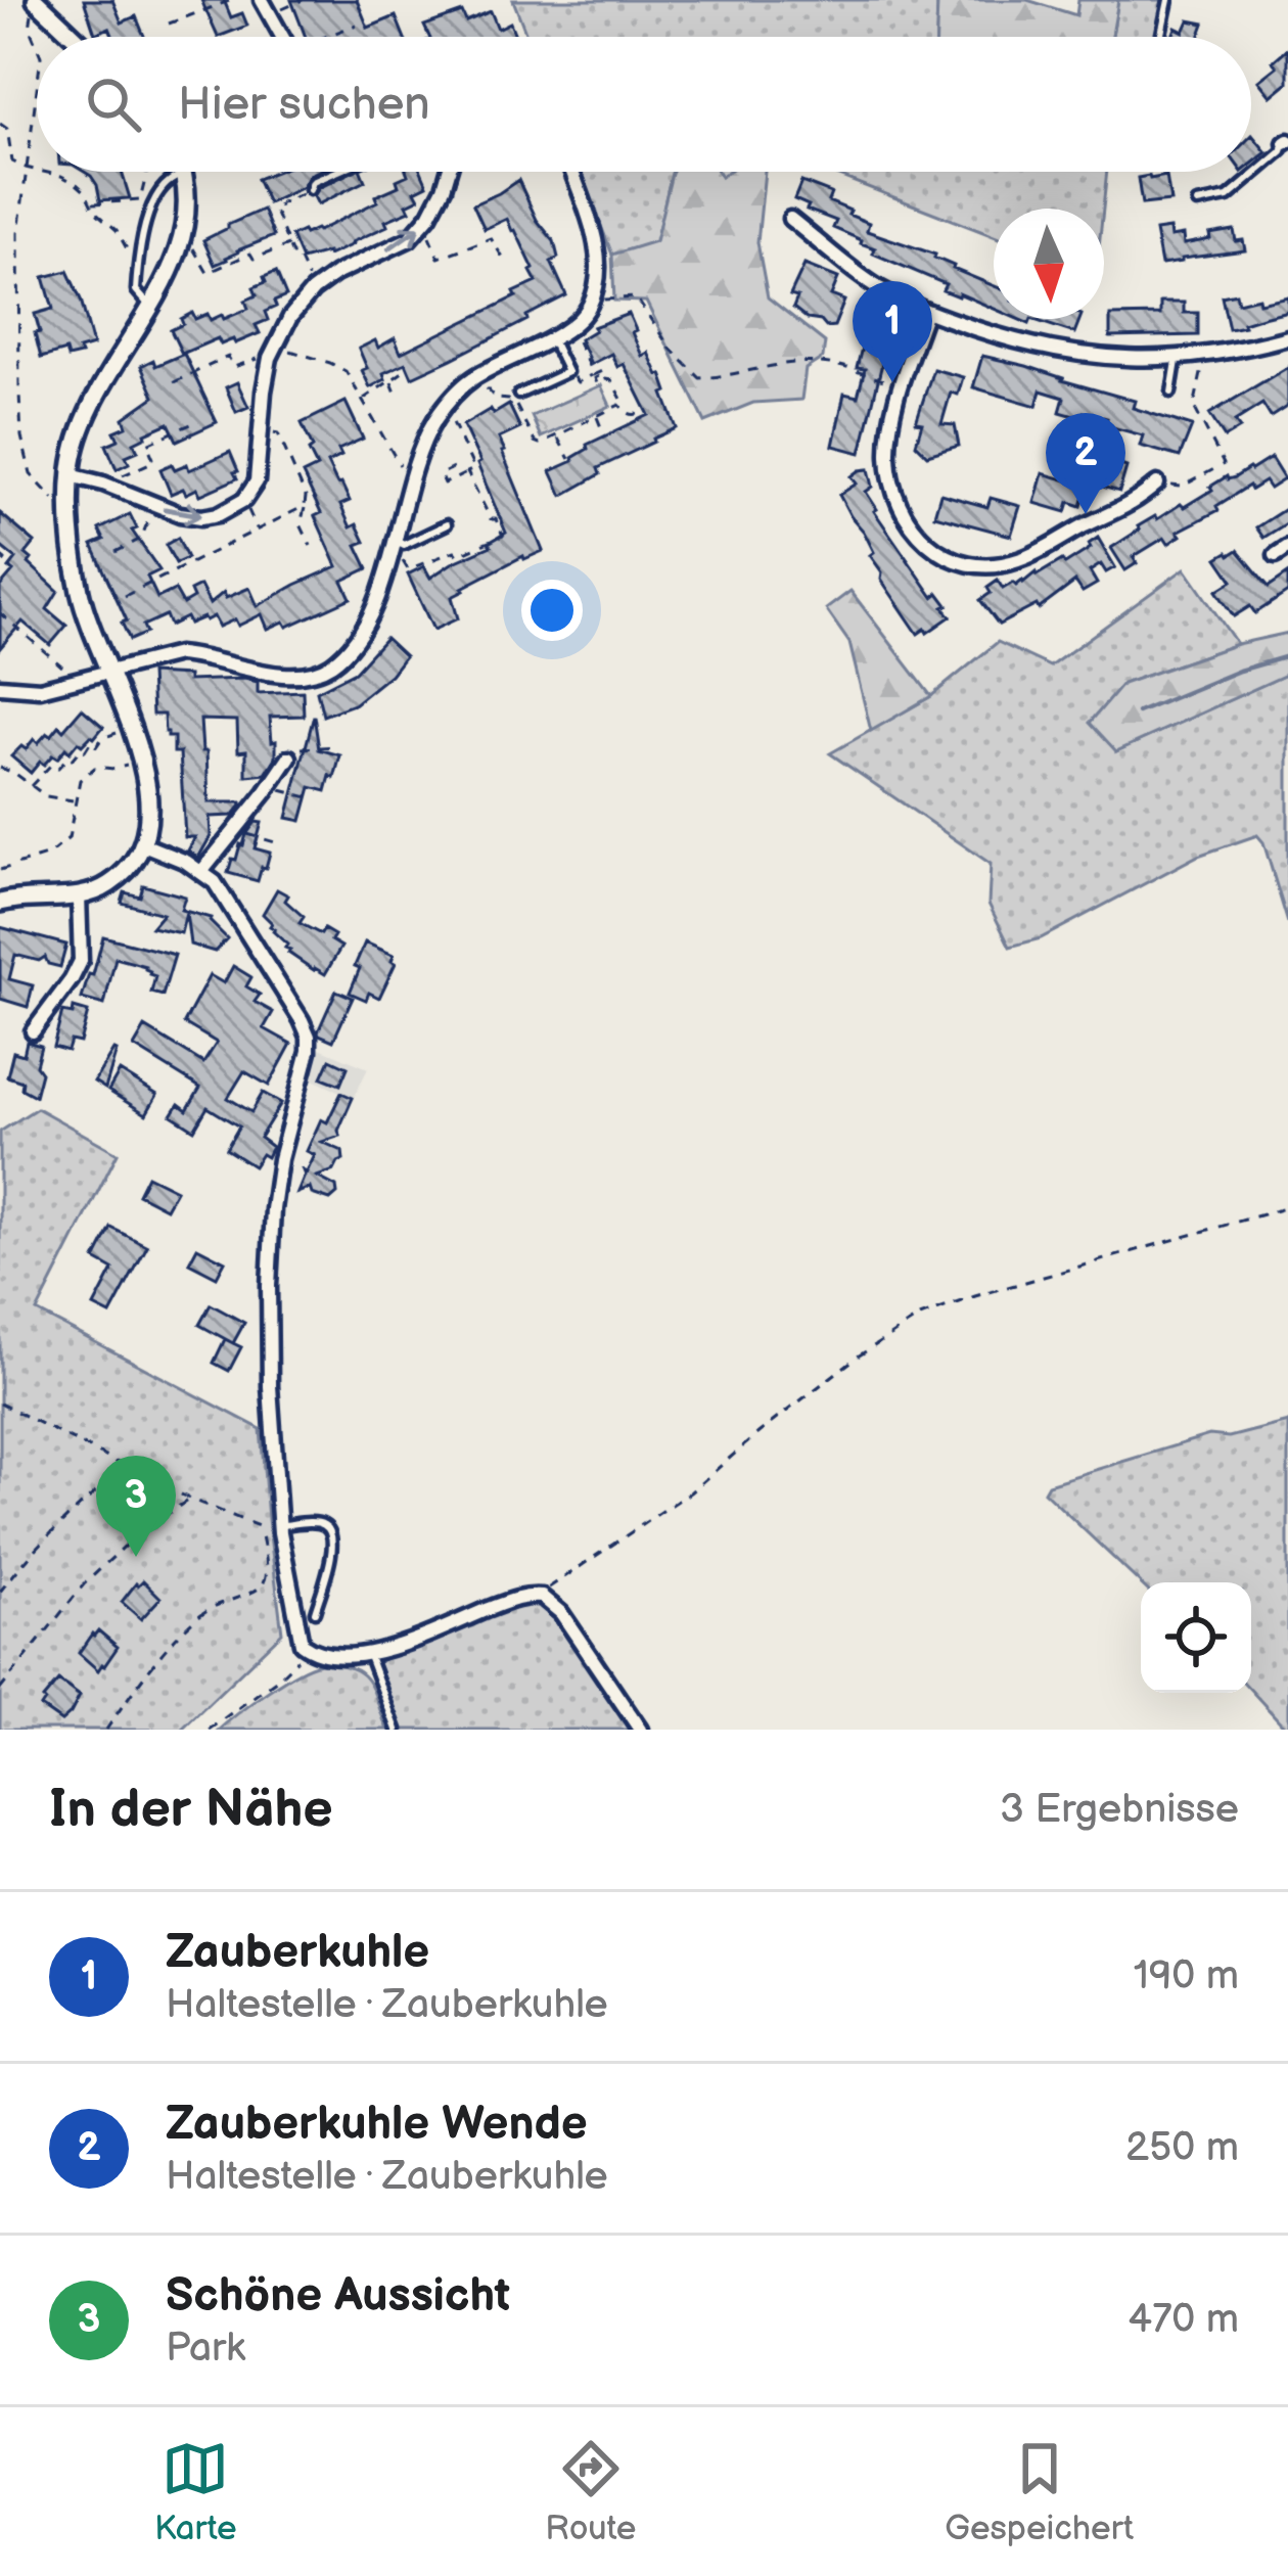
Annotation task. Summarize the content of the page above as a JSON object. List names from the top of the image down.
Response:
{
  "north": "bottom",
  "page": {
    "search": "Hier suchen",
    "pins": ["1", "2", "3"],
    "heading": ["In der Nähe", "3 Ergebnisse"],
    "list": [
      {
        "mark": "1",
        "name": "Zauberkuhle",
        "note": "Haltestelle · Zauberkuhle",
        "value": "190 m"
      },
      {
        "mark": "2",
        "name": "Zauberkuhle Wende",
        "note": "Haltestelle · Zauberkuhle",
        "value": "250 m"
      },
      {
        "mark": "3",
        "name": "Schöne Aussicht",
        "note": "Park",
        "value": "470 m"
      }
    ],
    "nav": ["Karte", "Route", "Gespeichert"]
  }
}
